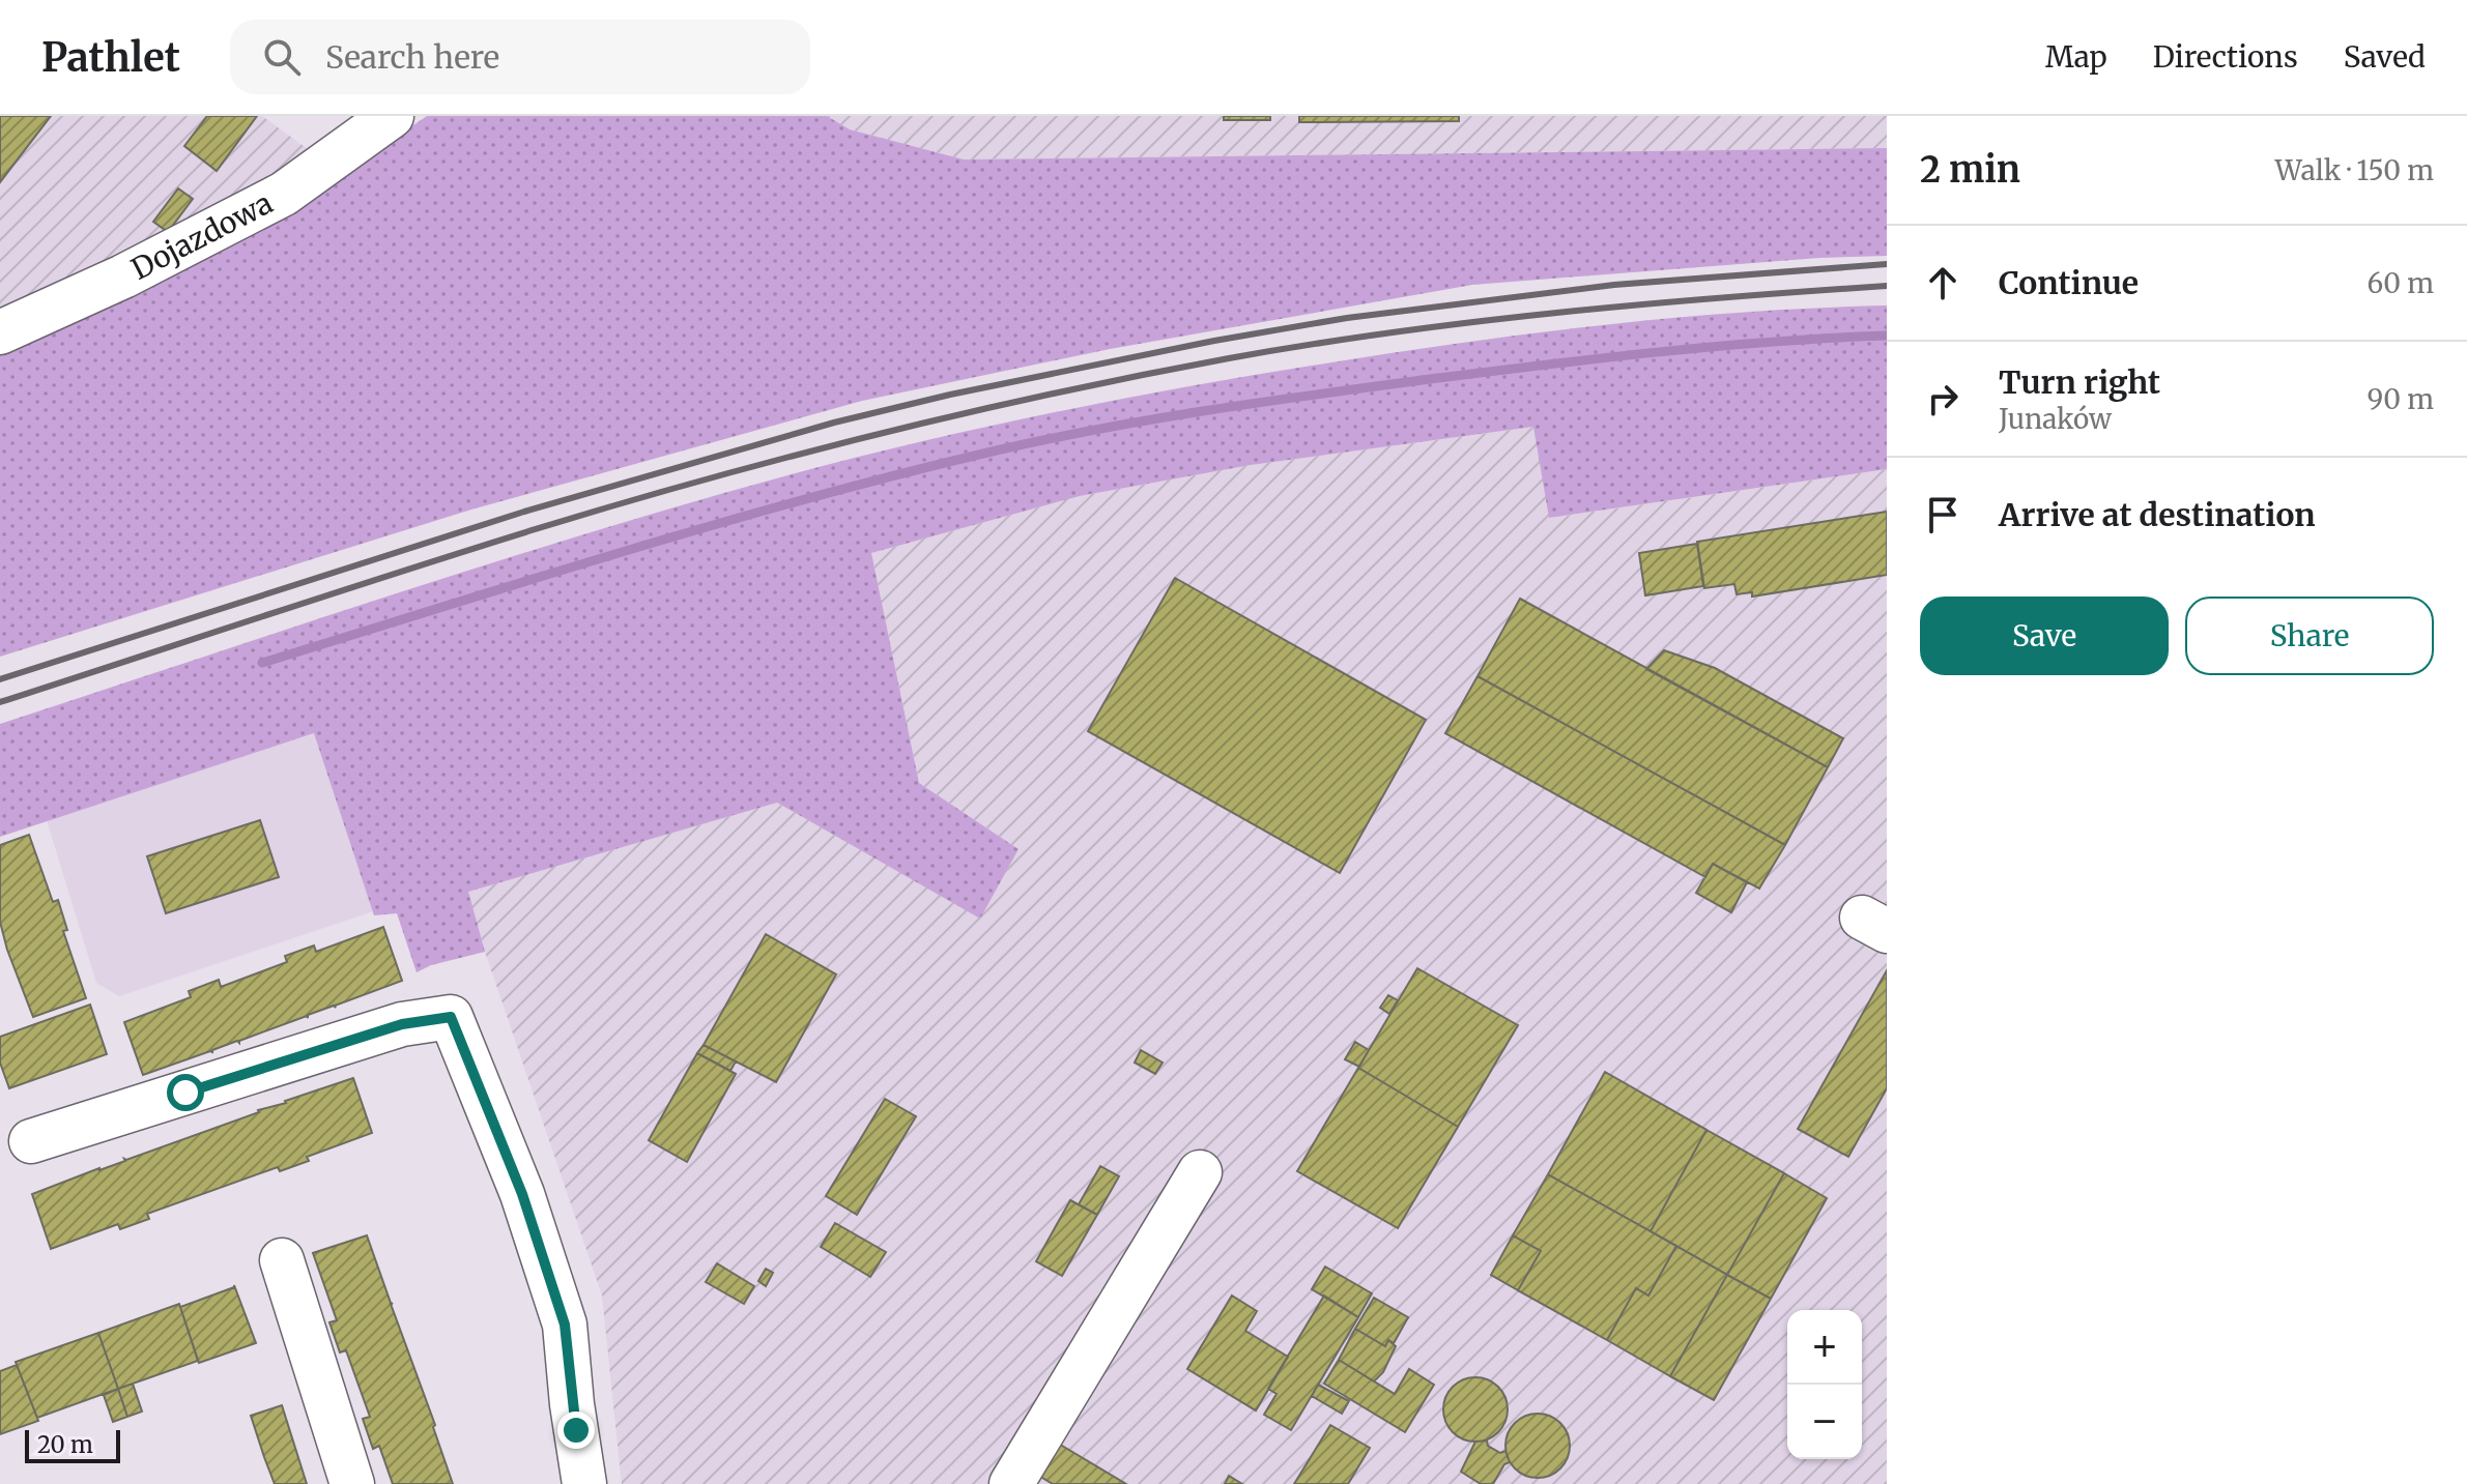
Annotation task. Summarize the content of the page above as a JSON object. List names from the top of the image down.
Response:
{
  "streets": {
    "street": ["Dojazdowa"]
  },
  "scale_bar": "20 m",
  "page": {
    "header": "Pathlet",
    "search": "Search here",
    "nav": ["Map", "Directions", "Saved"],
    "heading": ["2 min", "Walk · 150 m"],
    "list": [
      ["Continue", "60 m"],
      ["Turn right", "Junaków", "90 m"],
      "Arrive at destination"
    ],
    "buttons": ["Save", "Share"],
    "map_buttons": ["+", "−"],
    "scale": "20 m"
  }
}
